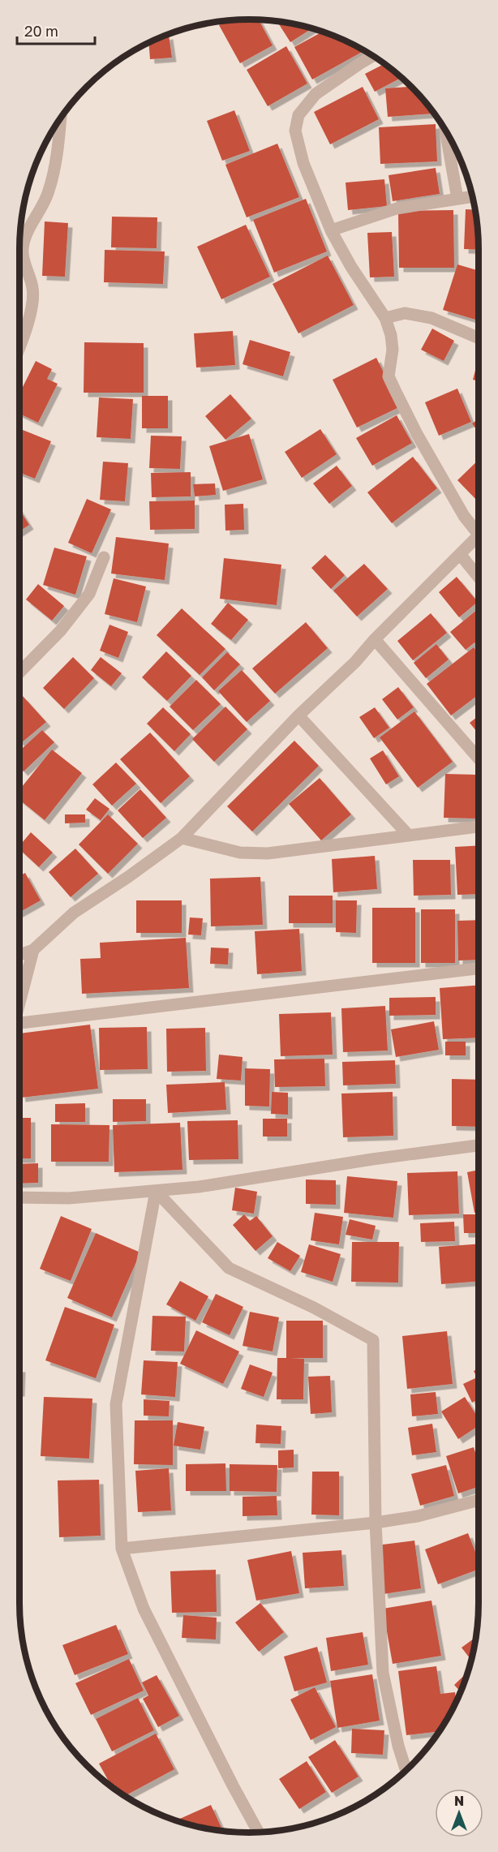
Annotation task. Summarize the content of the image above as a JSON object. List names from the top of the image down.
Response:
{
  "scale_bar": "20 m",
  "north": "top"
}
